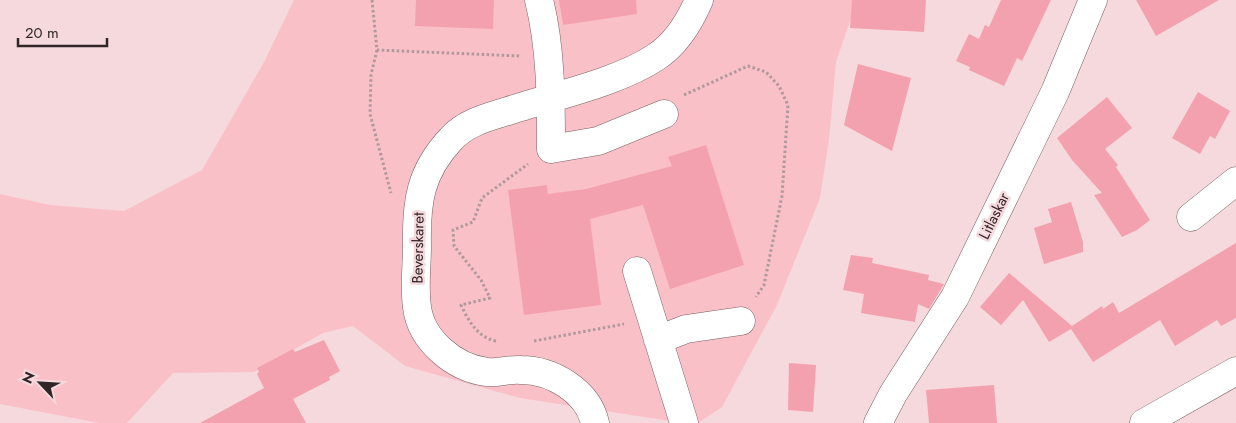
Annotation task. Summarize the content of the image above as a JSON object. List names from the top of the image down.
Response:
{
  "streets": {
    "street": ["Litlaskar", "Beverskaret"]
  },
  "scale_bar": "20 m",
  "north": "top left"
}
